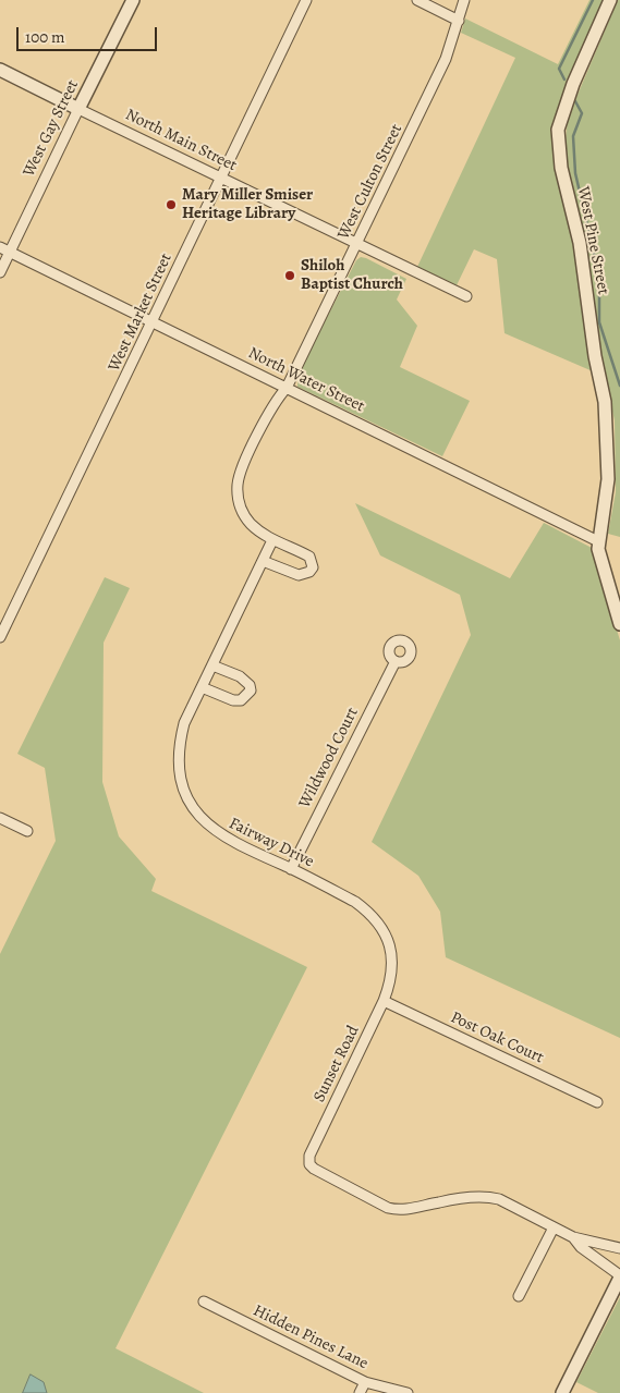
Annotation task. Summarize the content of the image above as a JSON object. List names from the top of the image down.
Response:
{
  "streets": {
    "street": [
      "West Gay Street",
      "North Main Street",
      "West Culton Street",
      "West Pine Street",
      "West Market Street",
      "North Water Street",
      "Wildwood Court",
      "Fairway Drive",
      "Post Oak Court",
      "Sunset Road",
      "Hidden Pines Lane"
    ]
  },
  "crossings": [
    ["West Gay Street", "North Main Street"],
    ["West Gay Street", "North Water Street"],
    ["North Main Street", "West Culton Street"],
    ["North Main Street", "West Market Street"],
    ["West Culton Street", "North Water Street"],
    ["West Culton Street", "Fairway Drive"],
    ["West Pine Street", "North Water Street"],
    ["West Market Street", "North Water Street"],
    ["Wildwood Court", "Fairway Drive"],
    ["Fairway Drive", "Post Oak Court"],
    ["Fairway Drive", "Sunset Road"],
    ["Post Oak Court", "Sunset Road"]
  ],
  "places": ["Mary Miller Smiser Heritage Library", "Shiloh Baptist Church"],
  "scale_bar": "100 m"
}
